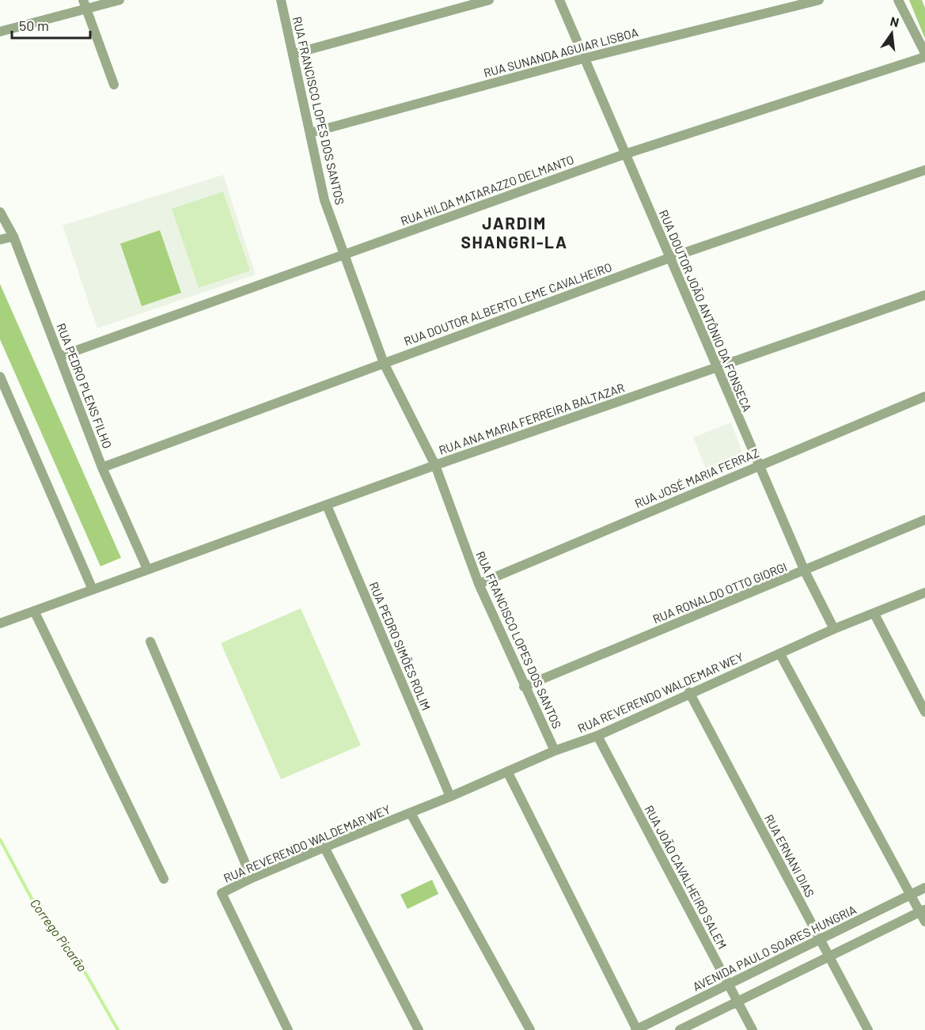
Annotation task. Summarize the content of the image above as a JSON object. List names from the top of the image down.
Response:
{
  "streets": {
    "street": [
      "RUA SUNANDA AGUIAR LISBOA",
      "RUA FRANCISCO LOPES DOS SANTOS",
      "RUA HILDA MATARAZZO DELMANTO",
      "RUA DOUTOR ALBERTO LEME CAVALHEIRO",
      "RUA DOUTOR JOÃO ANTÔNIO DA FONSECA",
      "RUA PEDRO PLENS FILHO",
      "RUA ANA MARIA FERREIRA BALTAZAR",
      "RUA JOSÉ MARIA FERRAZ",
      "RUA RONALDO OTTO GIORGI",
      "RUA PEDRO SIMÕES ROLIM",
      "RUA REVERENDO WALDEMAR WEY",
      "RUA ERNANI DIAS",
      "RUA JOÃO CAVALHEIRO SALEM",
      "AVENIDA PAULO SOARES HUNGRIA"
    ]
  },
  "crossings": [
    ["RUA SUNANDA AGUIAR LISBOA", "RUA FRANCISCO LOPES DOS SANTOS"],
    ["RUA SUNANDA AGUIAR LISBOA", "RUA DOUTOR JOÃO ANTÔNIO DA FONSECA"],
    ["RUA FRANCISCO LOPES DOS SANTOS", "RUA HILDA MATARAZZO DELMANTO"],
    ["RUA FRANCISCO LOPES DOS SANTOS", "RUA DOUTOR ALBERTO LEME CAVALHEIRO"],
    ["RUA FRANCISCO LOPES DOS SANTOS", "RUA ANA MARIA FERREIRA BALTAZAR"],
    ["RUA FRANCISCO LOPES DOS SANTOS", "RUA JOSÉ MARIA FERRAZ"],
    ["RUA FRANCISCO LOPES DOS SANTOS", "RUA RONALDO OTTO GIORGI"],
    ["RUA FRANCISCO LOPES DOS SANTOS", "RUA REVERENDO WALDEMAR WEY"],
    ["RUA HILDA MATARAZZO DELMANTO", "RUA DOUTOR JOÃO ANTÔNIO DA FONSECA"],
    ["RUA HILDA MATARAZZO DELMANTO", "RUA PEDRO PLENS FILHO"],
    ["RUA DOUTOR ALBERTO LEME CAVALHEIRO", "RUA DOUTOR JOÃO ANTÔNIO DA FONSECA"],
    ["RUA DOUTOR ALBERTO LEME CAVALHEIRO", "RUA PEDRO PLENS FILHO"],
    ["RUA DOUTOR JOÃO ANTÔNIO DA FONSECA", "RUA ANA MARIA FERREIRA BALTAZAR"],
    ["RUA DOUTOR JOÃO ANTÔNIO DA FONSECA", "RUA JOSÉ MARIA FERRAZ"],
    ["RUA DOUTOR JOÃO ANTÔNIO DA FONSECA", "RUA RONALDO OTTO GIORGI"],
    ["RUA DOUTOR JOÃO ANTÔNIO DA FONSECA", "RUA REVERENDO WALDEMAR WEY"],
    ["RUA PEDRO PLENS FILHO", "RUA ANA MARIA FERREIRA BALTAZAR"],
    ["RUA ANA MARIA FERREIRA BALTAZAR", "RUA PEDRO SIMÕES ROLIM"],
    ["RUA PEDRO SIMÕES ROLIM", "RUA REVERENDO WALDEMAR WEY"],
    ["RUA REVERENDO WALDEMAR WEY", "RUA ERNANI DIAS"],
    ["RUA REVERENDO WALDEMAR WEY", "RUA JOÃO CAVALHEIRO SALEM"],
    ["RUA ERNANI DIAS", "AVENIDA PAULO SOARES HUNGRIA"],
    ["RUA JOÃO CAVALHEIRO SALEM", "AVENIDA PAULO SOARES HUNGRIA"]
  ],
  "districts": ["JARDIM SHANGRI-LA"],
  "water": ["Corrego Picarão"],
  "scale_bar": "50 m",
  "north": "top"
}
